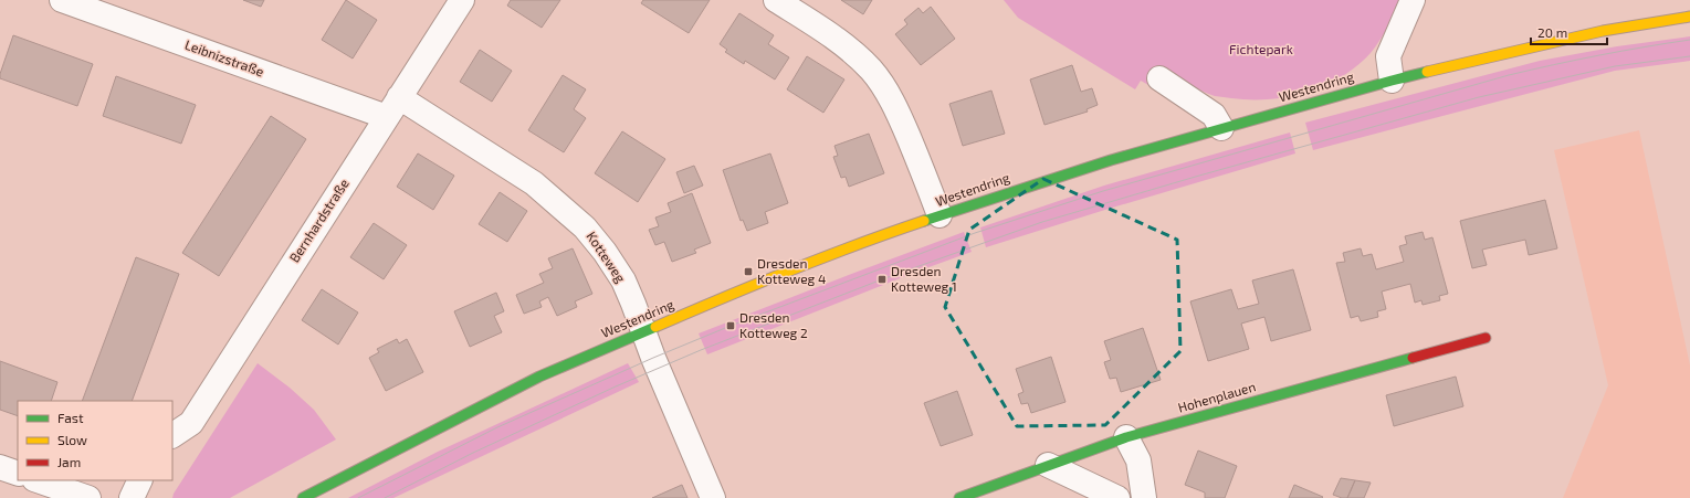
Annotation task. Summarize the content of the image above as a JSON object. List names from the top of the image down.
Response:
{
  "streets": {
    "street": [
      "Leibnizstraße",
      "Westendring",
      "Bernhardstraße",
      "Kotteweg",
      "Hohenplauen"
    ]
  },
  "crossings": [
    ["Leibnizstraße", "Bernhardstraße"],
    ["Leibnizstraße", "Kotteweg"],
    ["Westendring", "Kotteweg"],
    ["Bernhardstraße", "Kotteweg"]
  ],
  "parks": ["Fichtepark"],
  "places": {
    "transit": ["Dresden Kotteweg 4", "Dresden Kotteweg 1", "Dresden Kotteweg 2"]
  },
  "legend": ["Fast", "Slow", "Jam"],
  "scale_bar": "20 m"
}
